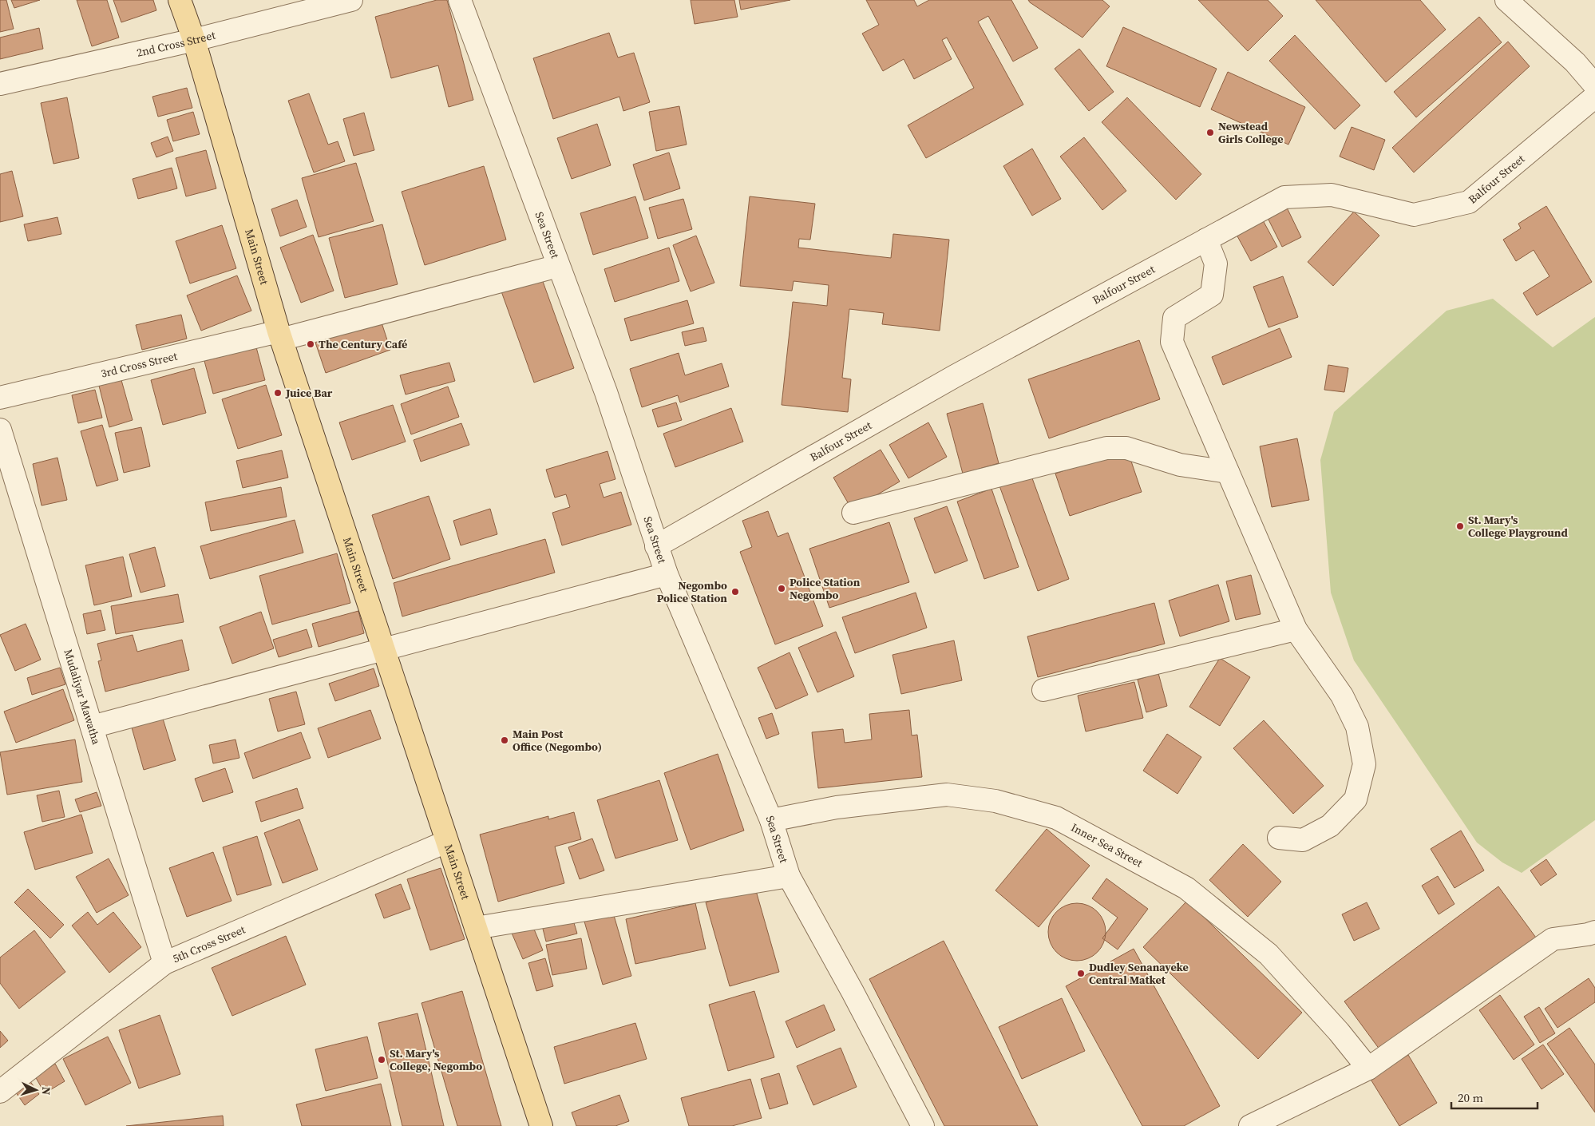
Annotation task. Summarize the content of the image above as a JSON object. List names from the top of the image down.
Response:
{
  "streets": {
    "main road": ["Main Street"],
    "street": [
      "2nd Cross Street",
      "Balfour Street",
      "Sea Street",
      "3rd Cross Street",
      "Mudaliyar Mawatha",
      "Inner Sea Street",
      "5th Cross Street"
    ]
  },
  "crossings": [
    ["2nd Cross Street", "Main Street"],
    ["Balfour Street", "Sea Street"],
    ["Sea Street", "3rd Cross Street"],
    ["Sea Street", "Inner Sea Street"],
    ["Main Street", "3rd Cross Street"],
    ["Main Street", "5th Cross Street"],
    ["Mudaliyar Mawatha", "5th Cross Street"]
  ],
  "places": [
    "Newstead Girls College",
    "The Century Café",
    "Juice Bar",
    "St. Mary's College Playground",
    "Police Station Negombo",
    "Negombo Police Station",
    "Main Post Office (Negombo)",
    "Dudley Senanayeke Central Matket",
    "St. Mary's College, Negombo"
  ],
  "scale_bar": "20 m",
  "north": "right"
}
